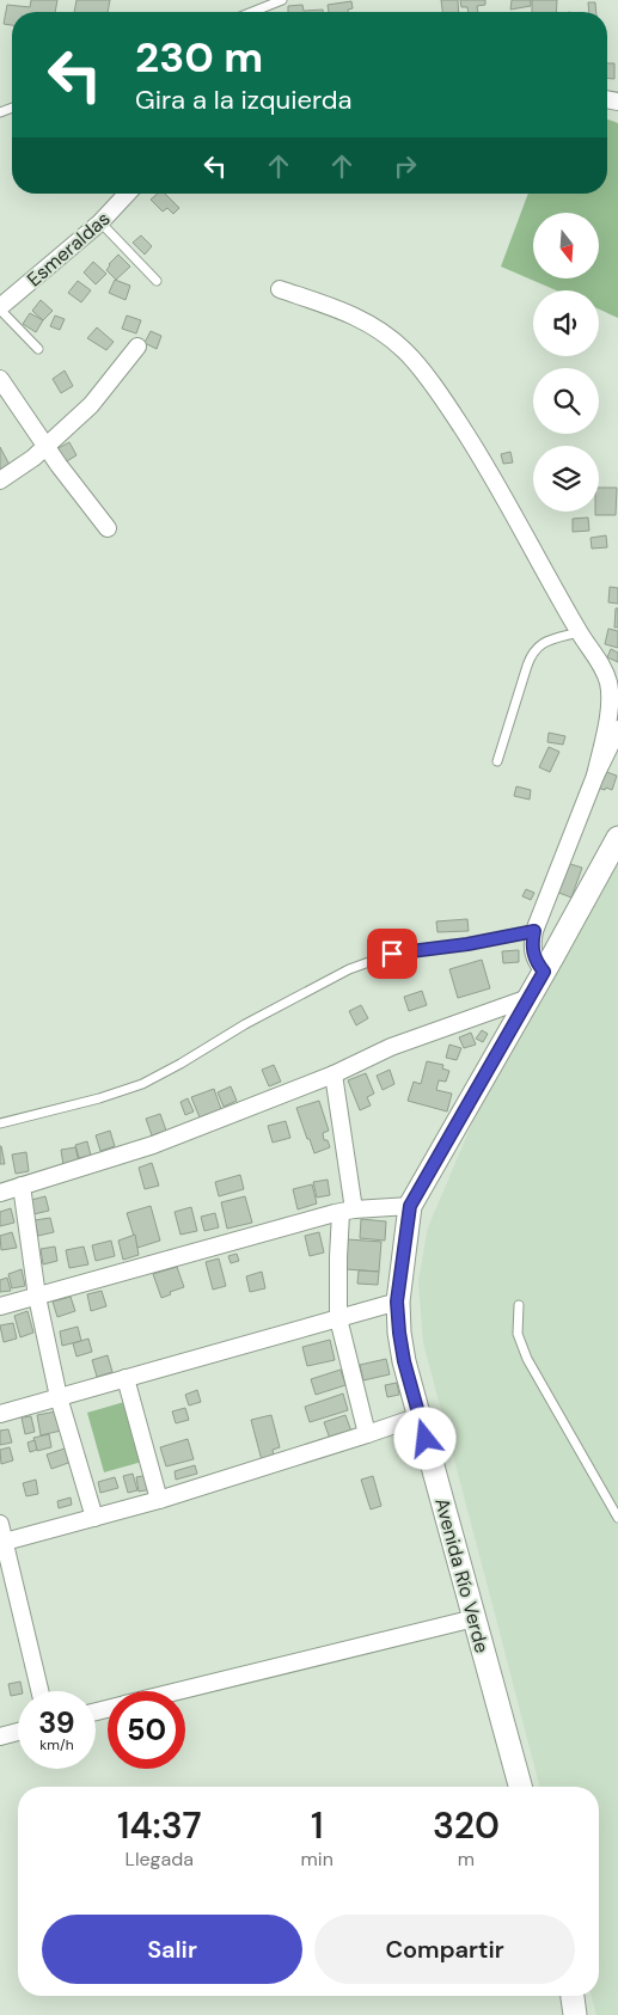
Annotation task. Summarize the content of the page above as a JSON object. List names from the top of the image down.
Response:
{
  "streets": {
    "main road": ["Avenida Río Verde"],
    "street": ["Esmeraldas"]
  },
  "north": "bottom",
  "page": {
    "turn": ["230 m", "Gira a la izquierda"],
    "speed": "39 km/h",
    "limit": "50",
    "eta": [
      "14:37",
      "Llegada",
      "1",
      "min",
      "320",
      "m"
    ],
    "buttons": ["Salir", "Compartir"]
  }
}
